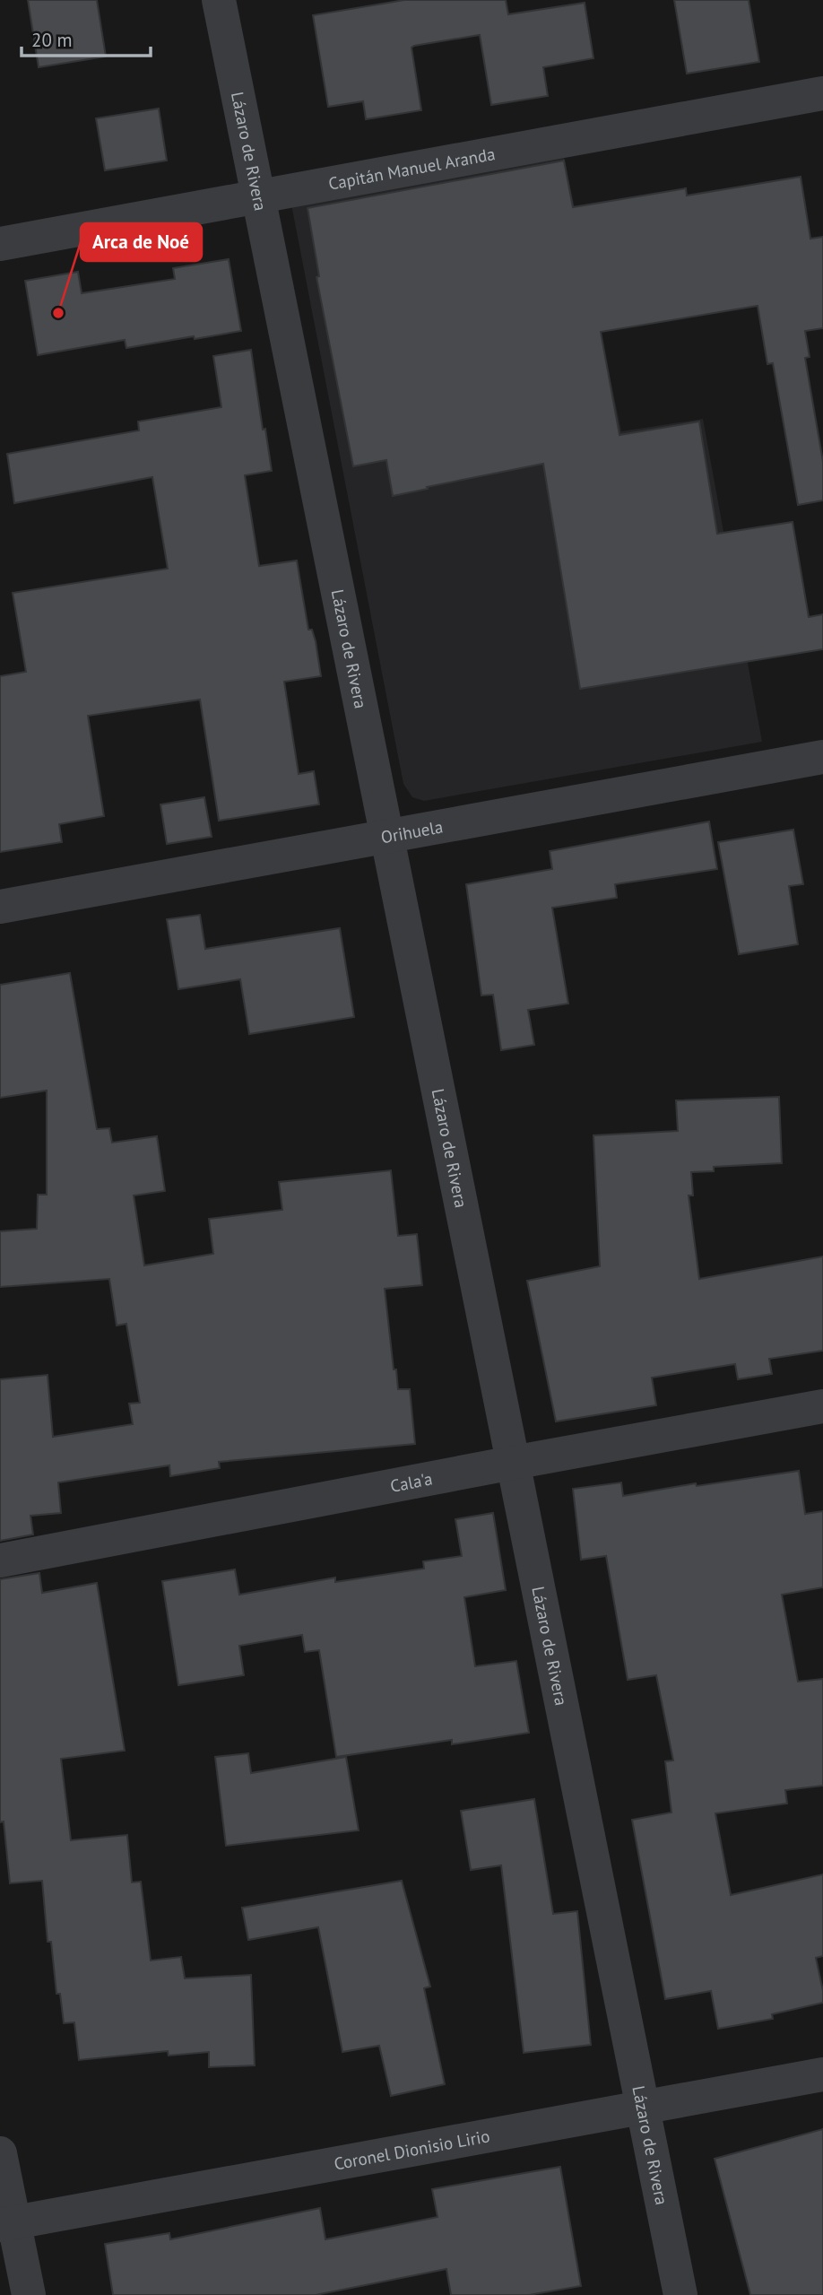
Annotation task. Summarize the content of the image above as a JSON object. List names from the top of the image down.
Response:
{
  "streets": {
    "street": [
      "Lázaro de Rivera",
      "Capitán Manuel Aranda",
      "Orihuela",
      "Cala'a",
      "Coronel Dionisio Lirio"
    ]
  },
  "crossings": [
    ["Lázaro de Rivera", "Capitán Manuel Aranda"],
    ["Lázaro de Rivera", "Orihuela"],
    ["Lázaro de Rivera", "Cala'a"],
    ["Lázaro de Rivera", "Coronel Dionisio Lirio"]
  ],
  "places": ["Arca de Noé"],
  "scale_bar": "20 m"
}
